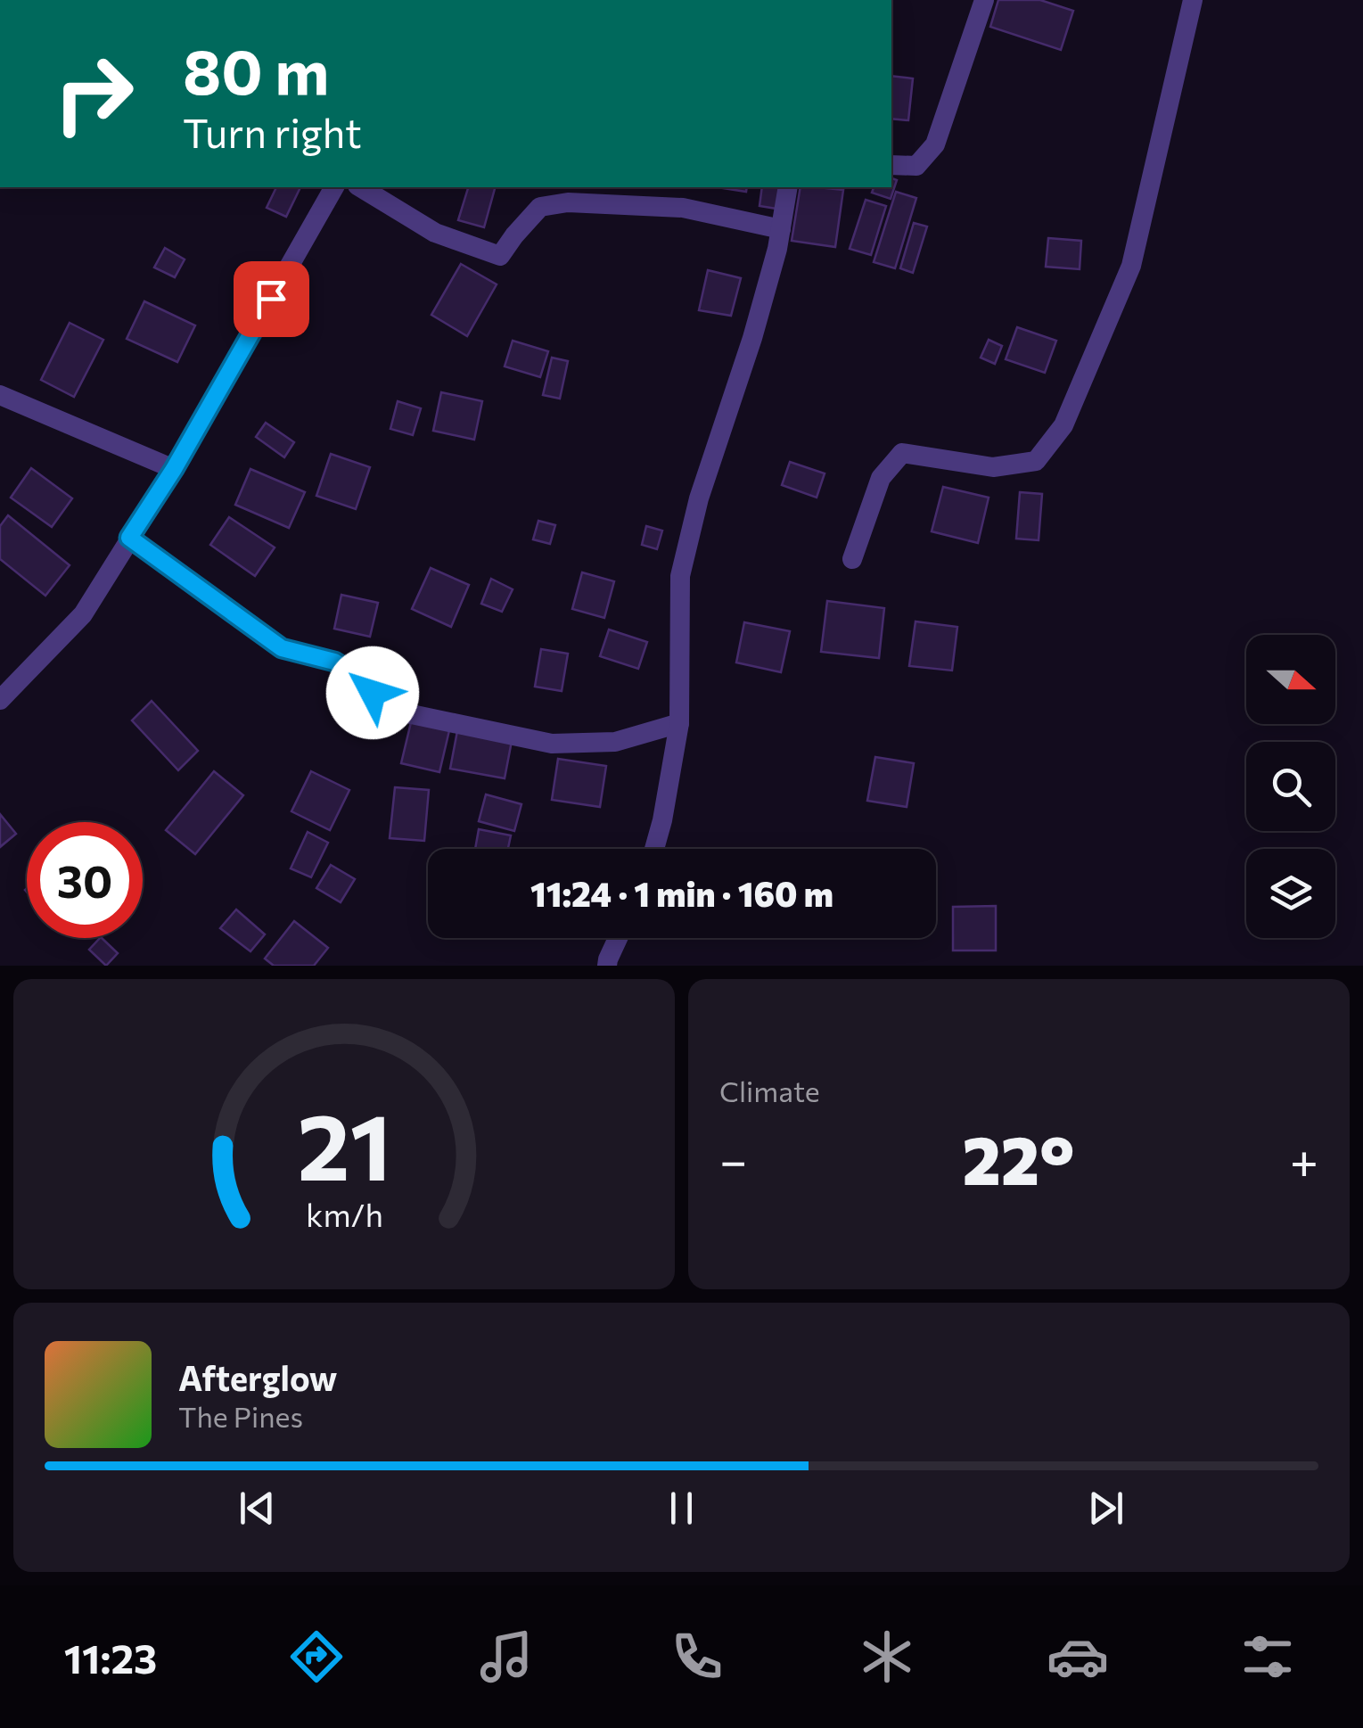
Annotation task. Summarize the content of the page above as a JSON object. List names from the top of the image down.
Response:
{
  "north": "right",
  "page": {
    "turn": ["80 m", "Turn right"],
    "limit": "30",
    "trip": "11:24 · 1 min · 160 m",
    "tile": "Climate",
    "heat": ["−", "22°", "+"],
    "song": ["Afterglow", "The Pines"],
    "tabs": "11:23",
    "gauge": ["21", "km/h"]
  }
}
